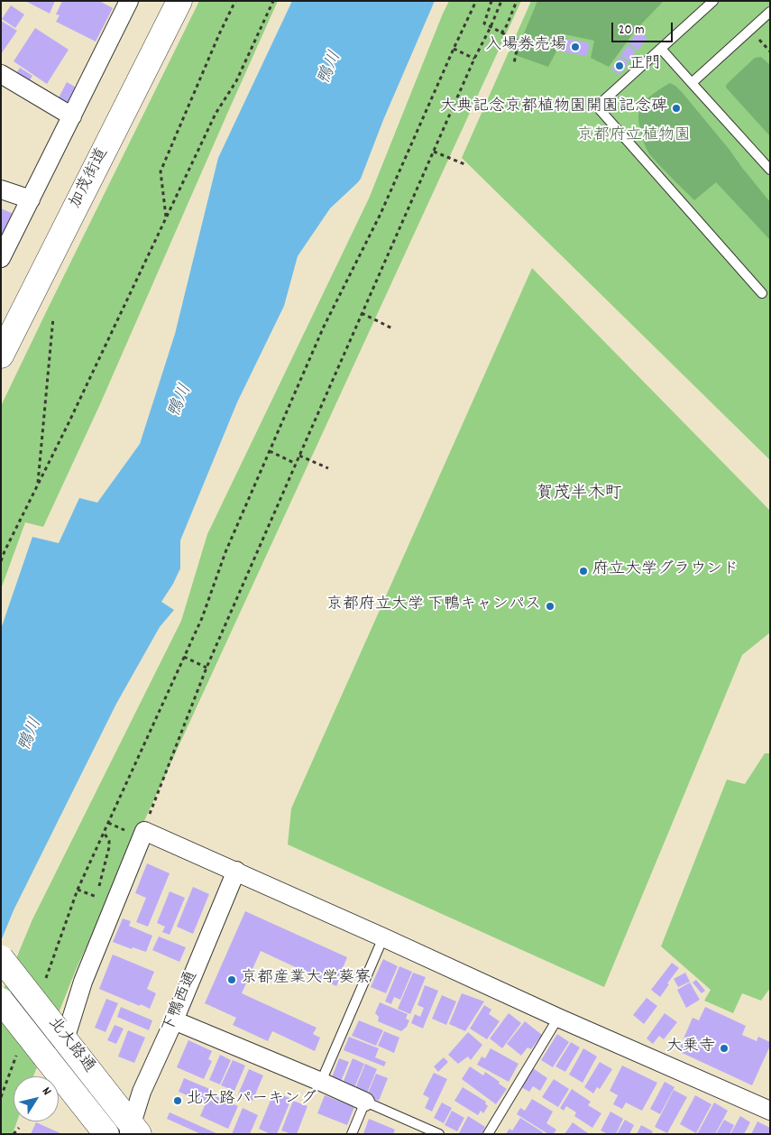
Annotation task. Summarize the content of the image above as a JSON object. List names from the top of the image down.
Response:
{
  "streets": {
    "main road": ["加茂街道", "北大路通"],
    "street": ["下鴨西通"]
  },
  "crossings": [
    ["下鴨西通", "北大路通"]
  ],
  "districts": ["賀茂半木町"],
  "water": ["鴨川"],
  "parks": ["京都府立植物園"],
  "places": [
    "入場券売場",
    "正門",
    "大典記念京都植物園開園記念碑",
    "府立大学グラウンド",
    "京都府立大学 下鴨キャンパス",
    "京都産業大学葵寮",
    "大乗寺",
    "北大路パーキング"
  ],
  "scale_bar": "20 m",
  "north": "top right"
}
